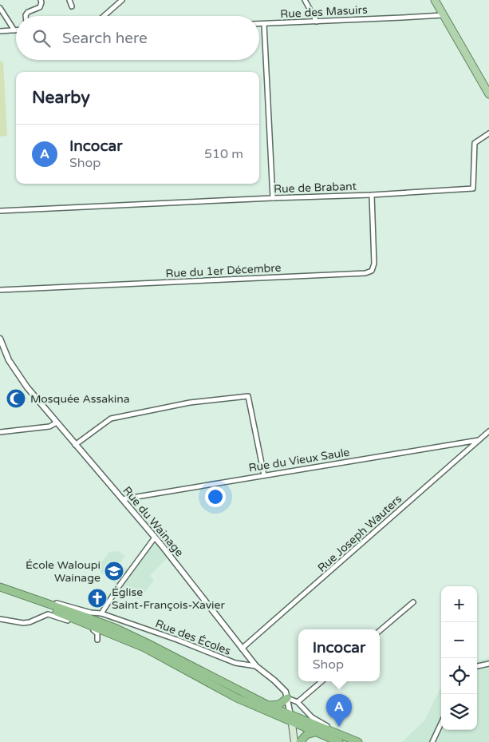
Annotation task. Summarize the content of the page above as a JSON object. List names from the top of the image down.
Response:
{
  "streets": {
    "street": [
      "Rue des Masuirs",
      "Rue de Brabant",
      "Rue du 1er Décembre",
      "Rue du Vieux Saule",
      "Rue du Wainage",
      "Rue Joseph Wauters",
      "Rue des Écoles"
    ]
  },
  "crossings": [
    ["Rue de Brabant", "Rue du 1er Décembre"],
    ["Rue du Vieux Saule", "Rue du Wainage"],
    ["Rue du Vieux Saule", "Rue Joseph Wauters"],
    ["Rue du Wainage", "Rue Joseph Wauters"],
    ["Rue du Wainage", "Rue des Écoles"]
  ],
  "places": {
    "mosque": ["Mosquée Assakina"],
    "school or university": ["École Waloupi Wainage"],
    "church": ["Église Saint-François-Xavier"]
  },
  "page": {
    "search": "Search here",
    "heading": "Nearby",
    "list": [
      {
        "mark": "A",
        "name": "Incocar",
        "note": "Shop",
        "value": "510 m"
      }
    ],
    "map_buttons": ["+", "−"],
    "popup": ["Incocar", "Shop"],
    "pins": "A"
  }
}
